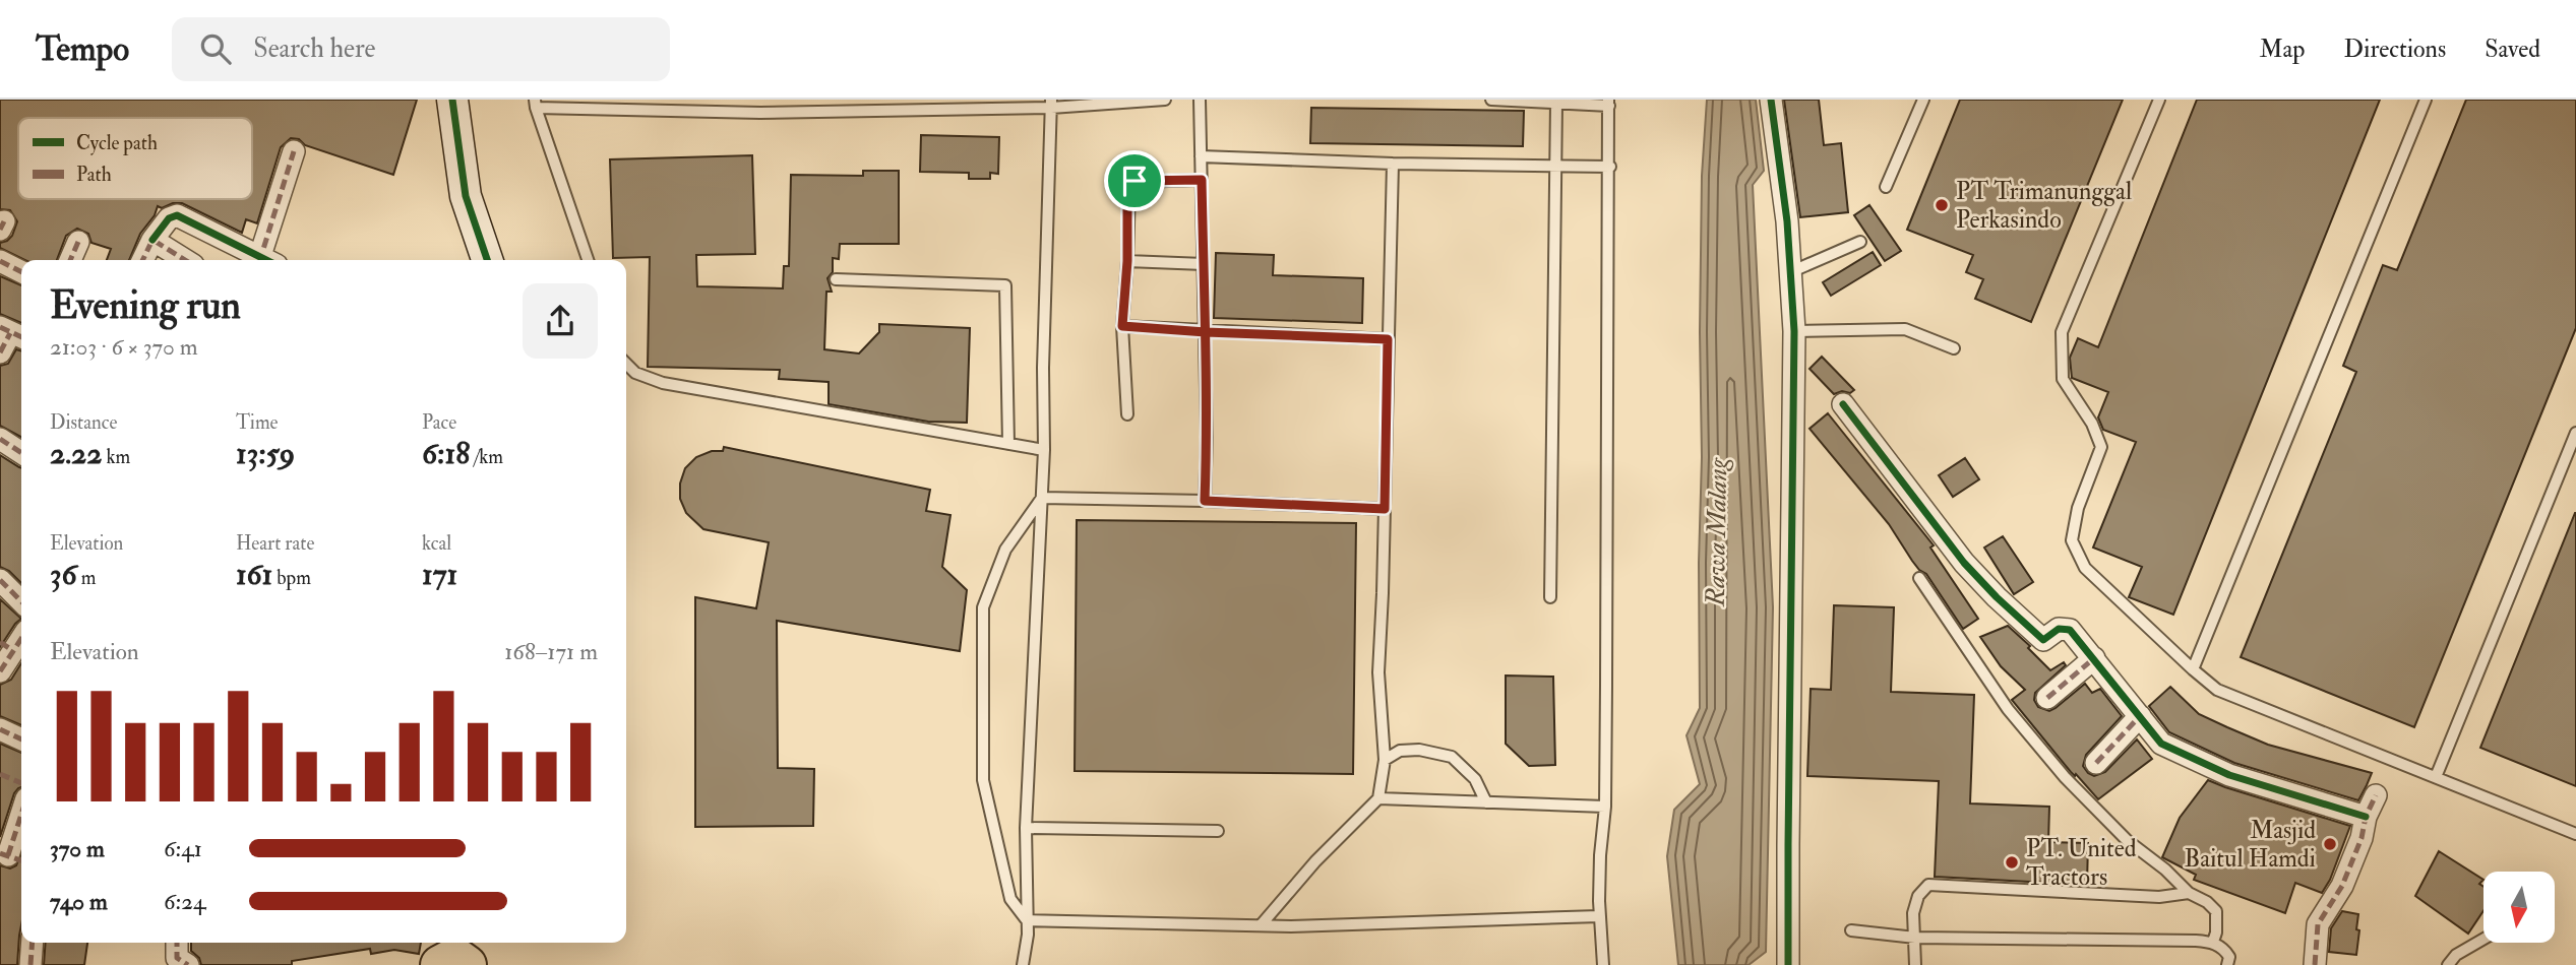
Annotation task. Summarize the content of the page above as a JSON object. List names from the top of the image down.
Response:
{
  "water": ["Rawa Malang"],
  "places": ["PT Trimanunggal Perkasindo", "Masjid Baitul Hamdi", "PT. United Tractors"],
  "legend": ["Cycle path", "Path"],
  "north": "bottom",
  "page": {
    "header": "Tempo",
    "search": "Search here",
    "nav": ["Map", "Directions", "Saved"],
    "heading": ["Evening run", "21:03 · 6 × 370 m"],
    "stats": [
      ["Distance", "2.22 km"],
      ["Time", "13:59"],
      ["Pace", "6:18 /km"],
      ["Elevation", "36 m"],
      ["Heart rate", "161 bpm"],
      ["kcal", "171"]
    ],
    "chart": ["Elevation", "168–171 m"],
    "list": [
      {
        "name": "370 m",
        "note": "6:41"
      },
      {
        "name": "740 m",
        "note": "6:24"
      }
    ]
  }
}
